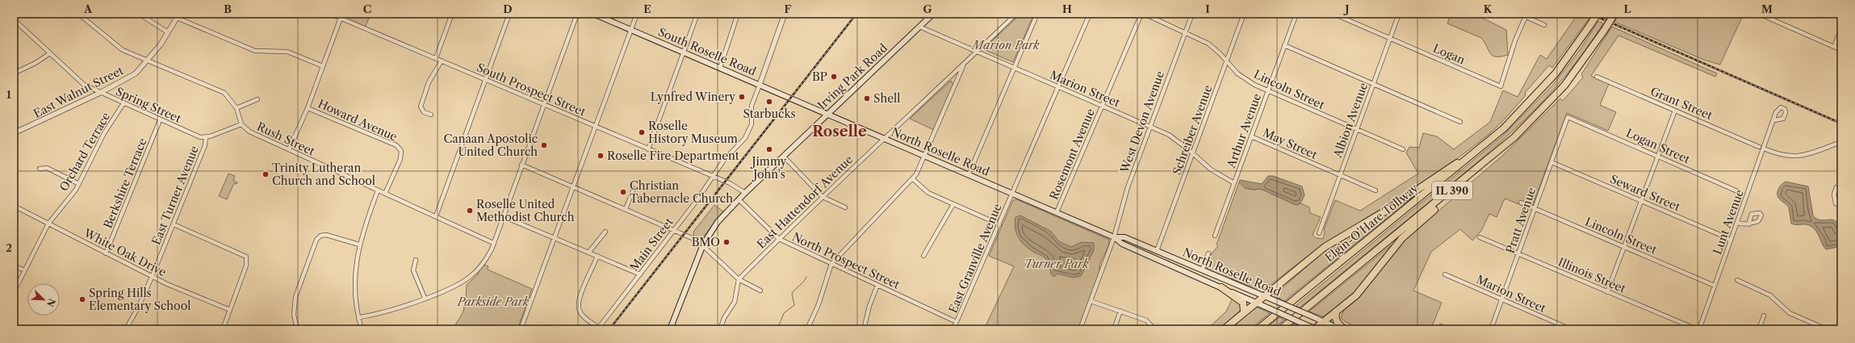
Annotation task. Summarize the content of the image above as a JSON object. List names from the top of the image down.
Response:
{
  "streets": {
    "highway": ["IL 390", "Elgin-O'Hare Tollway"],
    "main road": ["South Roselle Road", "Irving Park Road", "North Roselle Road"],
    "street": [
      "Logan",
      "Marion Street",
      "South Prospect Street",
      "Lincoln Street",
      "East Walnut Street",
      "Grant Street",
      "Spring Street",
      "Howard Avenue",
      "Albion Avenue",
      "West Devon Avenue",
      "Schreiber Avenue",
      "Arthur Avenue",
      "Rush Street",
      "May Street",
      "Logan Street",
      "Orchard Terrace",
      "Rosemont Avenue",
      "Berkshire Terrace",
      "Seward Street",
      "East Turner Avenue",
      "East Hattendorf Avenue",
      "Pratt Avenue",
      "Lunt Avenue",
      "Main Street",
      "White Oak Drive",
      "East Granville Avenue",
      "North Prospect Street",
      "Illinois Street"
    ]
  },
  "crossings": [
    ["South Roselle Road", "North Roselle Road"],
    ["South Roselle Road", "Main Street"],
    ["Logan", "Albion Avenue"],
    ["Irving Park Road", "Marion Street"],
    ["Irving Park Road", "South Prospect Street"],
    ["Irving Park Road", "North Roselle Road"],
    ["Irving Park Road", "North Prospect Street"],
    ["Marion Street", "West Devon Avenue"],
    ["Marion Street", "Schreiber Avenue"],
    ["Marion Street", "Arthur Avenue"],
    ["Marion Street", "Rosemont Avenue"],
    ["Marion Street", "Pratt Avenue"],
    ["Marion Street", "East Granville Avenue"],
    ["South Prospect Street", "Main Street"],
    ["Lincoln Street", "Albion Avenue"],
    ["Lincoln Street", "West Devon Avenue"],
    ["Lincoln Street", "Schreiber Avenue"],
    ["Lincoln Street", "Arthur Avenue"],
    ["Lincoln Street", "Pratt Avenue"],
    ["Lincoln Street", "Lunt Avenue"],
    ["East Walnut Street", "Spring Street"],
    ["East Walnut Street", "Rush Street"],
    ["Spring Street", "Orchard Terrace"],
    ["Spring Street", "Berkshire Terrace"],
    ["Spring Street", "East Turner Avenue"],
    ["Howard Avenue", "Rush Street"],
    ["Albion Avenue", "May Street"],
    ["West Devon Avenue", "North Roselle Road"],
    ["Schreiber Avenue", "North Roselle Road"],
    ["Arthur Avenue", "May Street"],
    ["Logan Street", "Pratt Avenue"],
    ["Orchard Terrace", "White Oak Drive"],
    ["North Roselle Road", "Rosemont Avenue"],
    ["North Roselle Road", "East Hattendorf Avenue"],
    ["North Roselle Road", "Main Street"],
    ["North Roselle Road", "East Granville Avenue"],
    ["Berkshire Terrace", "White Oak Drive"],
    ["Seward Street", "Pratt Avenue"],
    ["Seward Street", "Lunt Avenue"],
    ["East Turner Avenue", "White Oak Drive"],
    ["East Hattendorf Avenue", "North Prospect Street"],
    ["Pratt Avenue", "Illinois Street"],
    ["Lunt Avenue", "Illinois Street"],
    ["East Granville Avenue", "North Prospect Street"]
  ],
  "districts": ["Roselle"],
  "parks": ["Marion Park", "Turner Park", "Parkside Park"],
  "places": [
    "BP",
    "Lynfred Winery",
    "Shell",
    "Starbucks",
    "Roselle History Museum",
    "Canaan Apostolic United Church",
    "Jimmy John's",
    "Roselle Fire Department",
    "Trinity Lutheran Church and School",
    "Christian Tabernacle Church",
    "Roselle United Methodist Church",
    "BMO",
    "Spring Hills Elementary School"
  ],
  "north": "bottom right",
  "grid": {
    "columns": [
      "A",
      "B",
      "C",
      "D",
      "E",
      "F",
      "G",
      "H",
      "I",
      "J",
      "K",
      "L",
      "M"
    ],
    "rows": ["1", "2"]
  }
}
